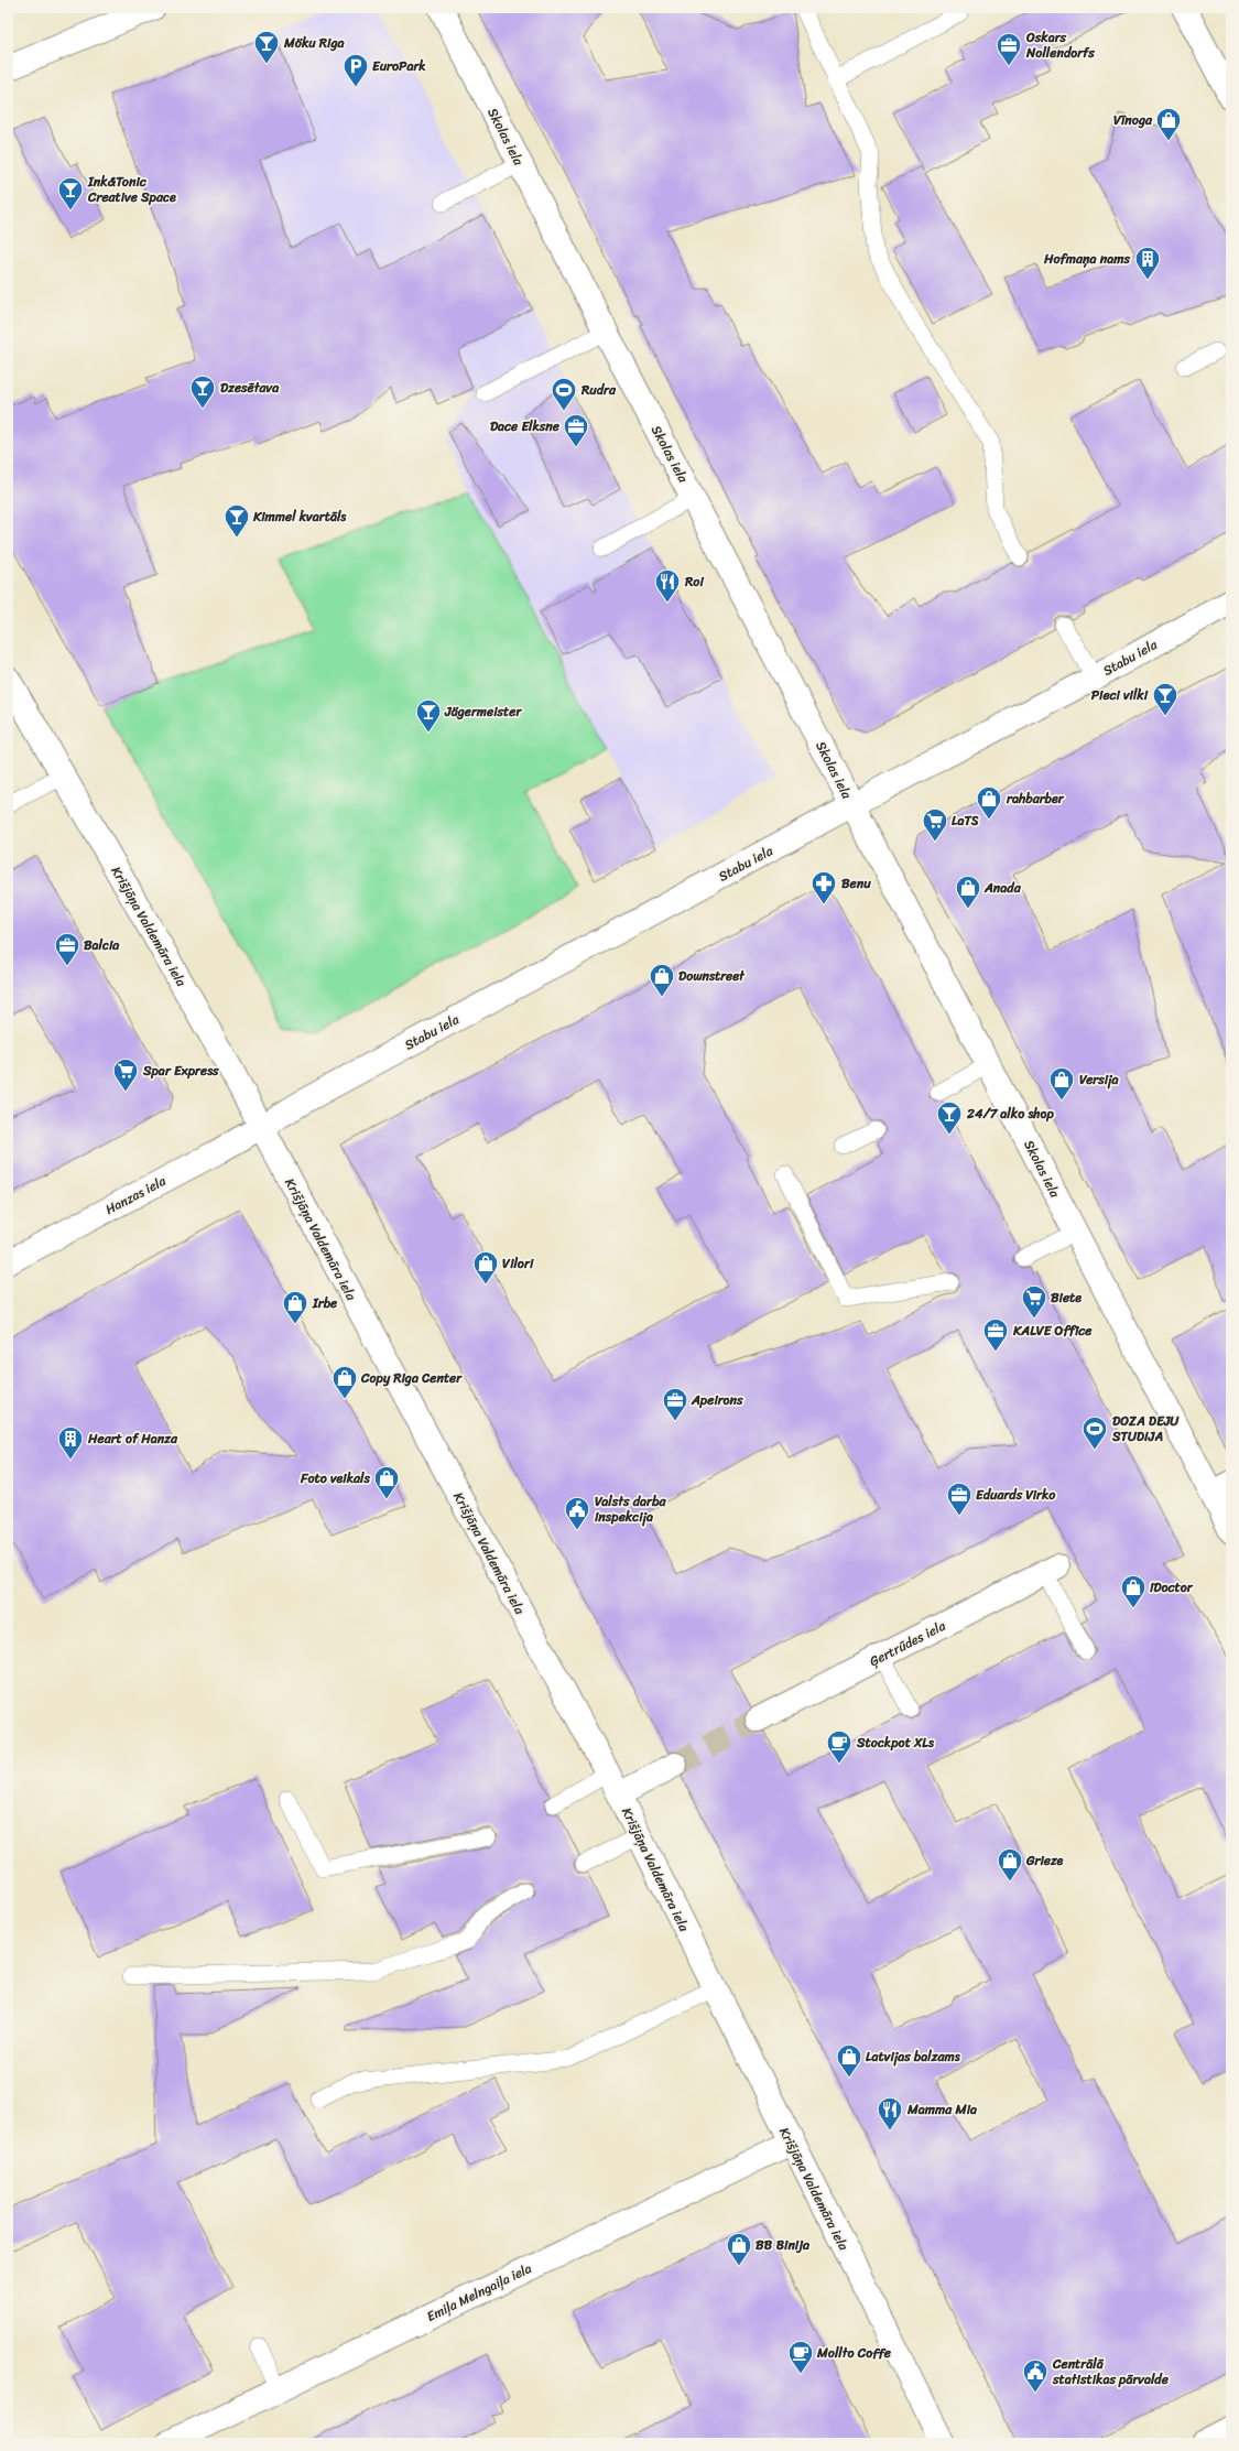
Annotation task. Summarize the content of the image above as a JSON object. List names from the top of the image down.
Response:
{
  "streets": {
    "street": [
      "Skolas iela",
      "Stabu iela",
      "Krišjāņa Valdemāra iela",
      "Hanzas iela",
      "Ģertrūdes iela",
      "Emiļa Melngaiļa iela"
    ]
  },
  "crossings": [
    ["Skolas iela", "Stabu iela"],
    ["Stabu iela", "Krišjāņa Valdemāra iela"],
    ["Stabu iela", "Hanzas iela"],
    ["Krišjāņa Valdemāra iela", "Hanzas iela"],
    ["Krišjāņa Valdemāra iela", "Emiļa Melngaiļa iela"]
  ],
  "places": {
    "bar": [
      "Möku Riga",
      "Ink&Tonic Creative Space",
      "Dzesētava",
      "Kimmel kvartāls",
      "Pieci vilki",
      "Jägermeister",
      "24/7 alko shop"
    ],
    "office": [
      "Oskars Nollendorfs",
      "Dace Elksne",
      "Balcia",
      "KALVE Office",
      "Apeirons",
      "Eduards Virko"
    ],
    "parking": ["EuroPark"],
    "shop": [
      "Vīnoga",
      "rahbarber",
      "Anada",
      "Downstreet",
      "Versija",
      "Vilori",
      "Irbe",
      "Copy Riga Center",
      "Foto veikals",
      "iDoctor",
      "Grieze",
      "Latvijas balzams",
      "BB Binija"
    ],
    "building": ["Hofmaņa nams", "Heart of Hanza"],
    "sports": ["Rudra", "DOZA DEJU STUDIJA"],
    "restaurant": ["Roi", "Mamma Mia"],
    "supermarket": ["LaTS", "Spar Express", "Biete"],
    "pharmacy": ["Benu"],
    "public building": ["Valsts darba inspekcija", "Centrālā statistikas pārvalde"],
    "cafe": ["Stockpot XLs", "Mollto Coffe"]
  }
}
